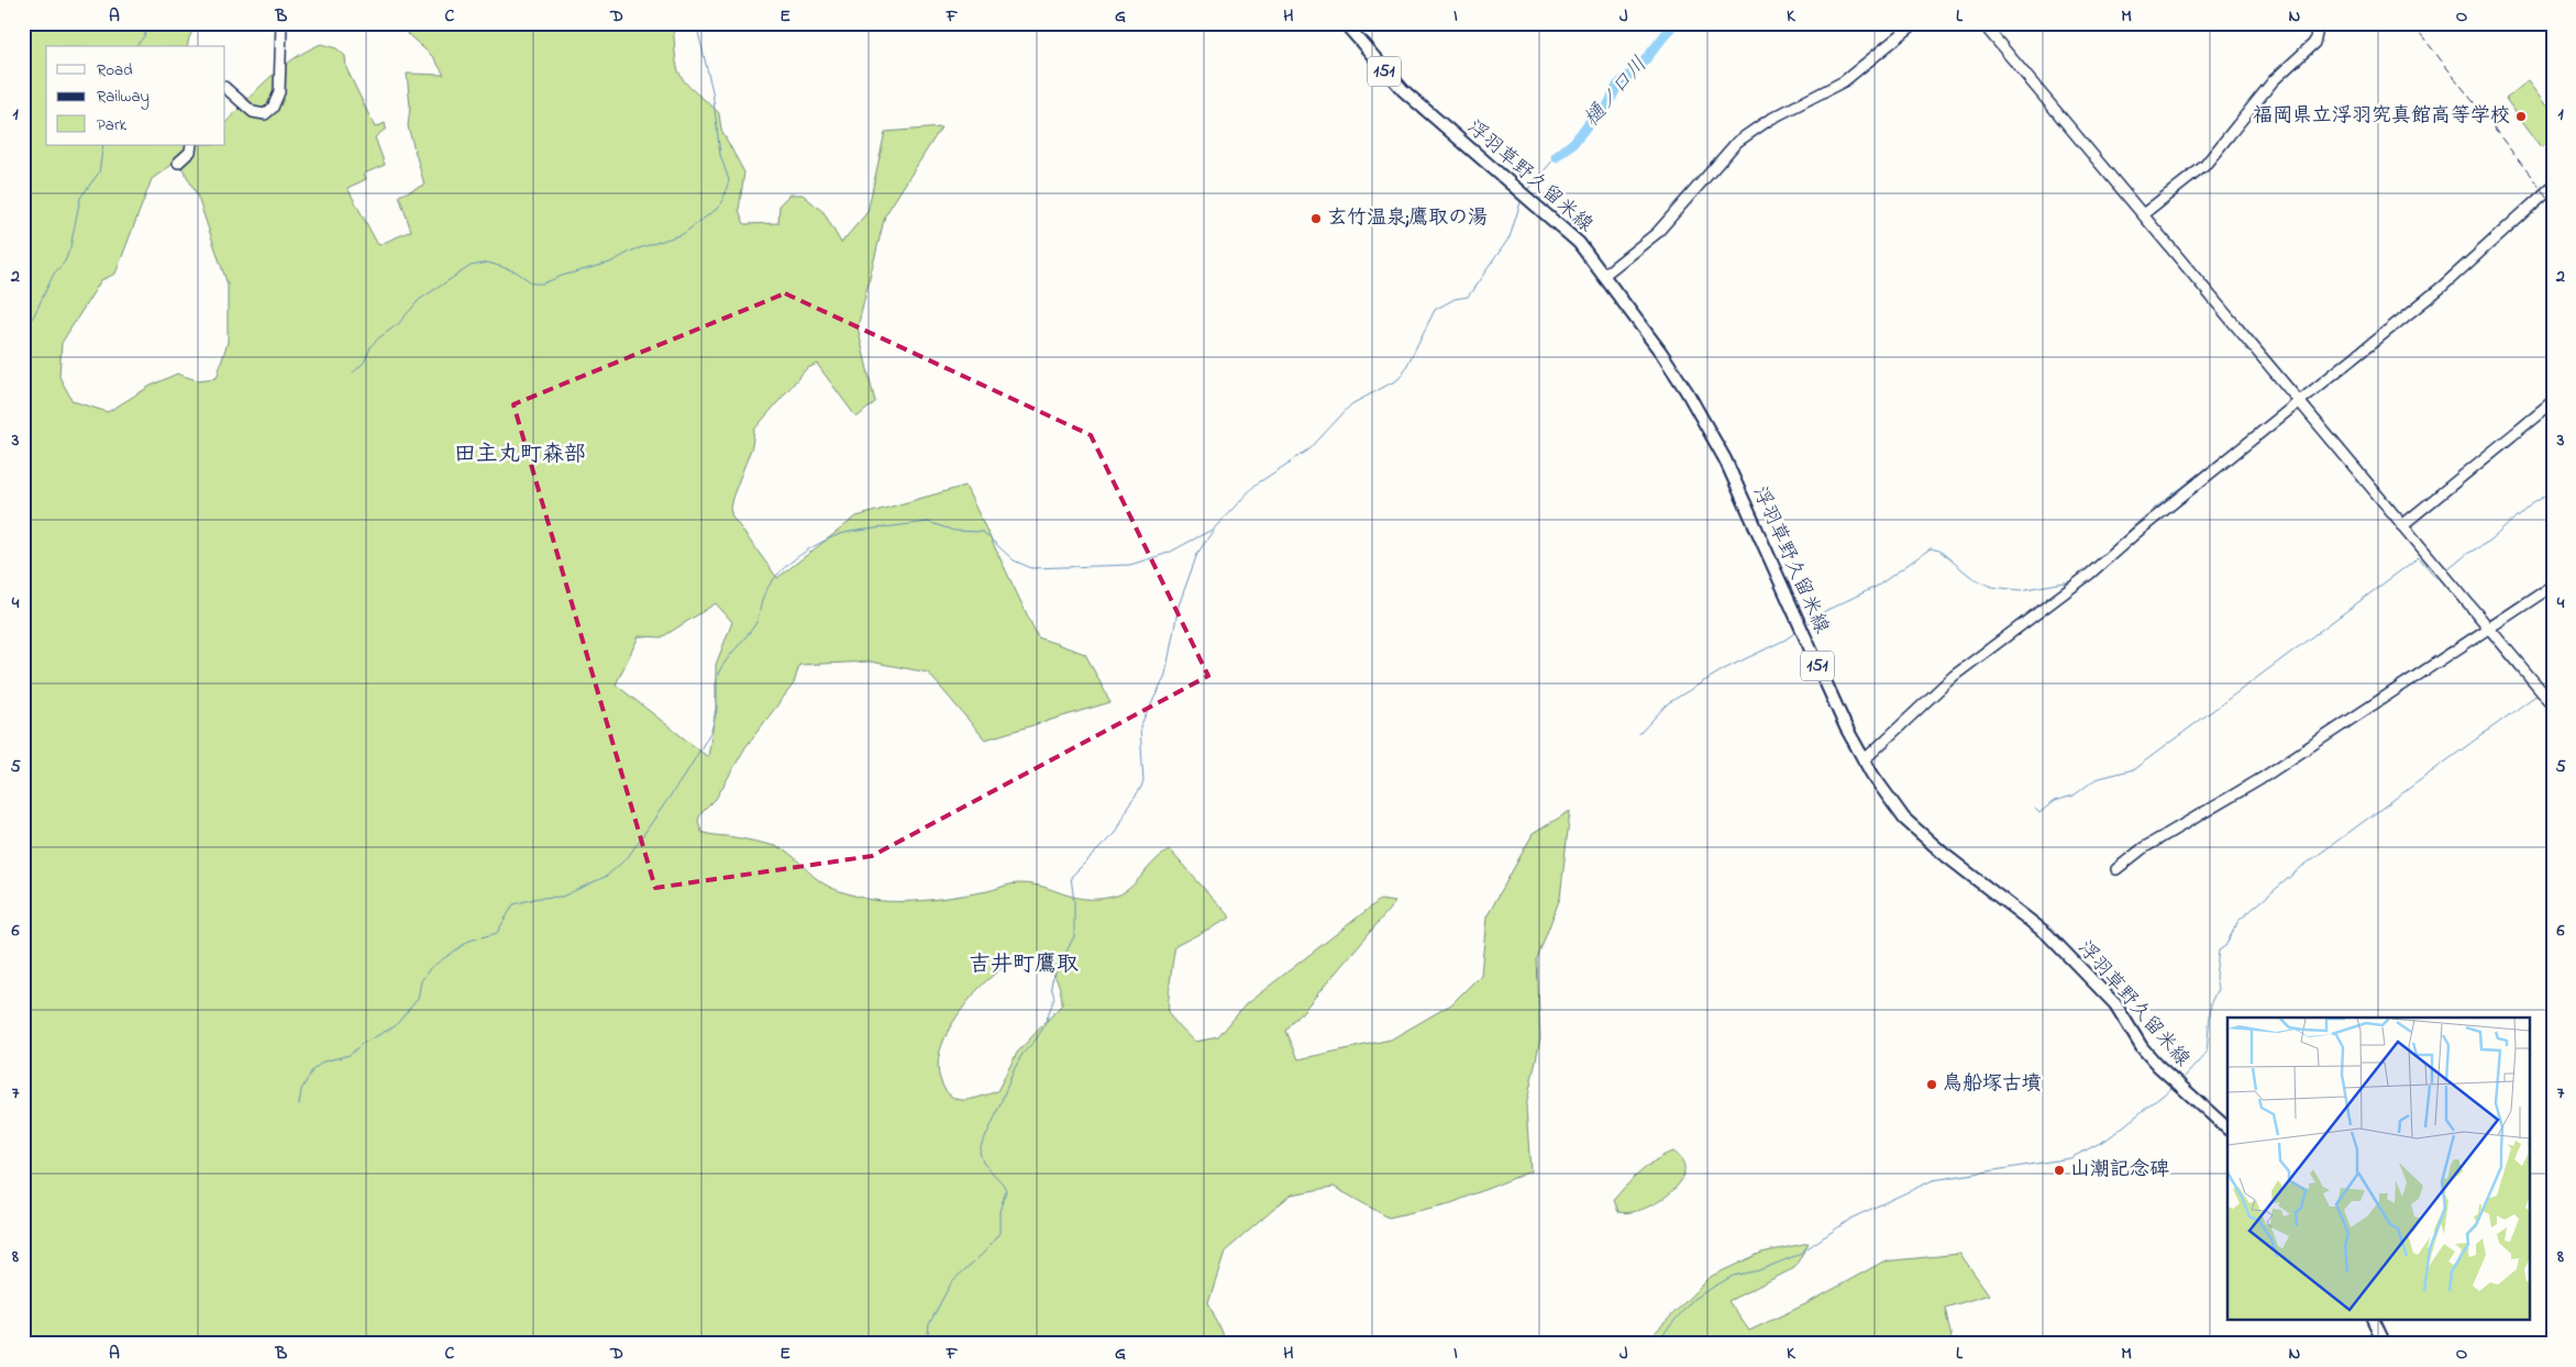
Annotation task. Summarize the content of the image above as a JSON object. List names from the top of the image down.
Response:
{
  "streets": {
    "main road": ["151", "浮羽草野久留米線"]
  },
  "districts": ["田主丸町森部", "吉井町鷹取"],
  "water": ["樋ノ口川"],
  "places": [
    "福岡県立浮羽究真館高等学校",
    "玄竹温泉;鷹取の湯",
    "鳥船塚古墳",
    "山潮記念碑"
  ],
  "legend": ["Road", "Railway", "Park"],
  "grid": {
    "columns": [
      "A",
      "B",
      "C",
      "D",
      "E",
      "F",
      "G",
      "H",
      "I",
      "J",
      "K",
      "L",
      "M",
      "N",
      "O"
    ],
    "rows": [
      "1",
      "2",
      "3",
      "4",
      "5",
      "6",
      "7",
      "8"
    ]
  }
}
